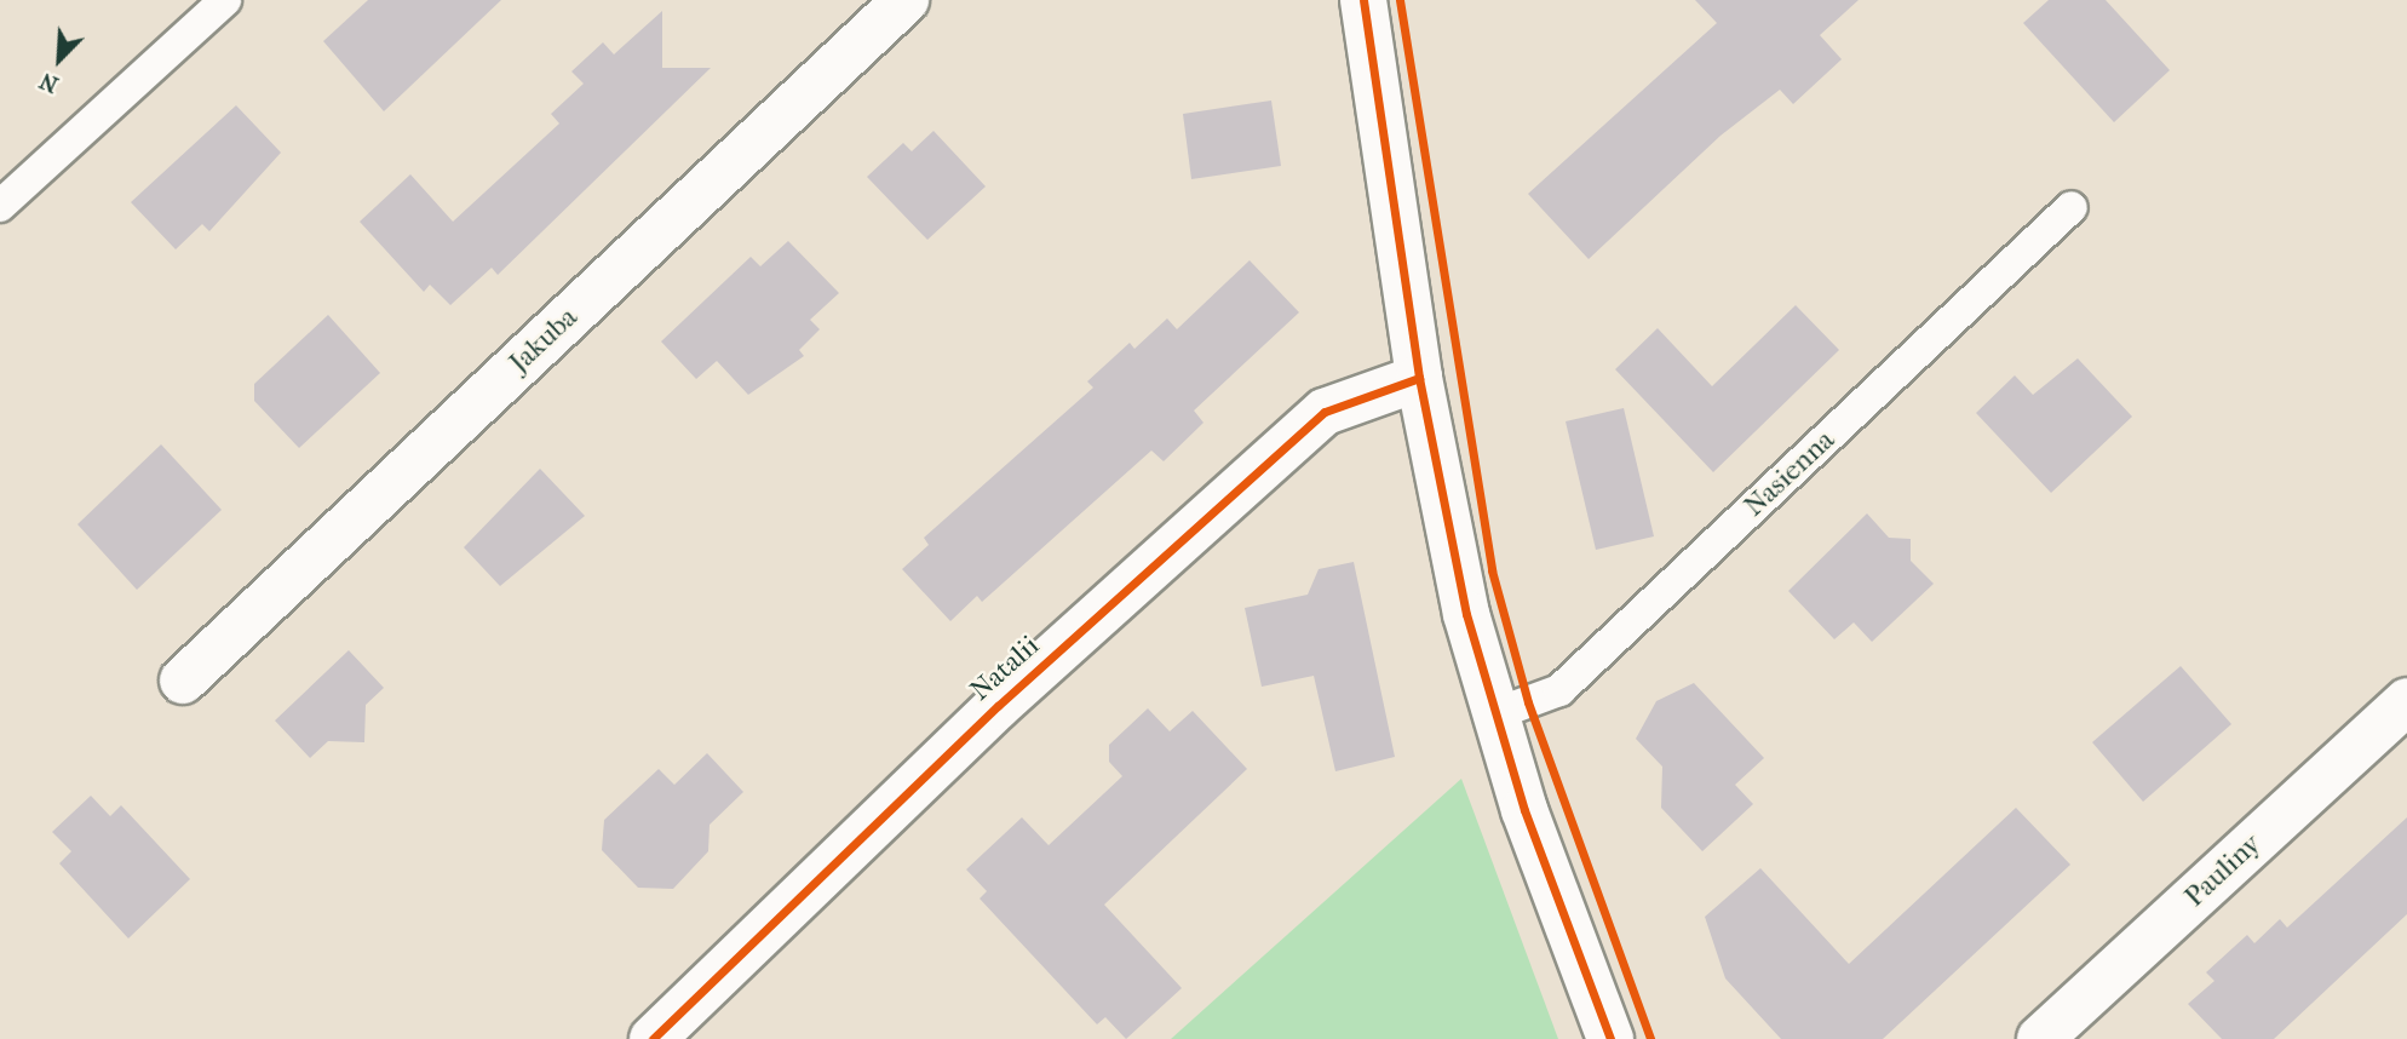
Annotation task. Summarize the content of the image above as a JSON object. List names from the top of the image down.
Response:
{
  "streets": {
    "street": ["Jakuba", "Natalii", "Pauliny"],
    "lane": ["Nasienna"]
  },
  "north": "bottom left"
}
